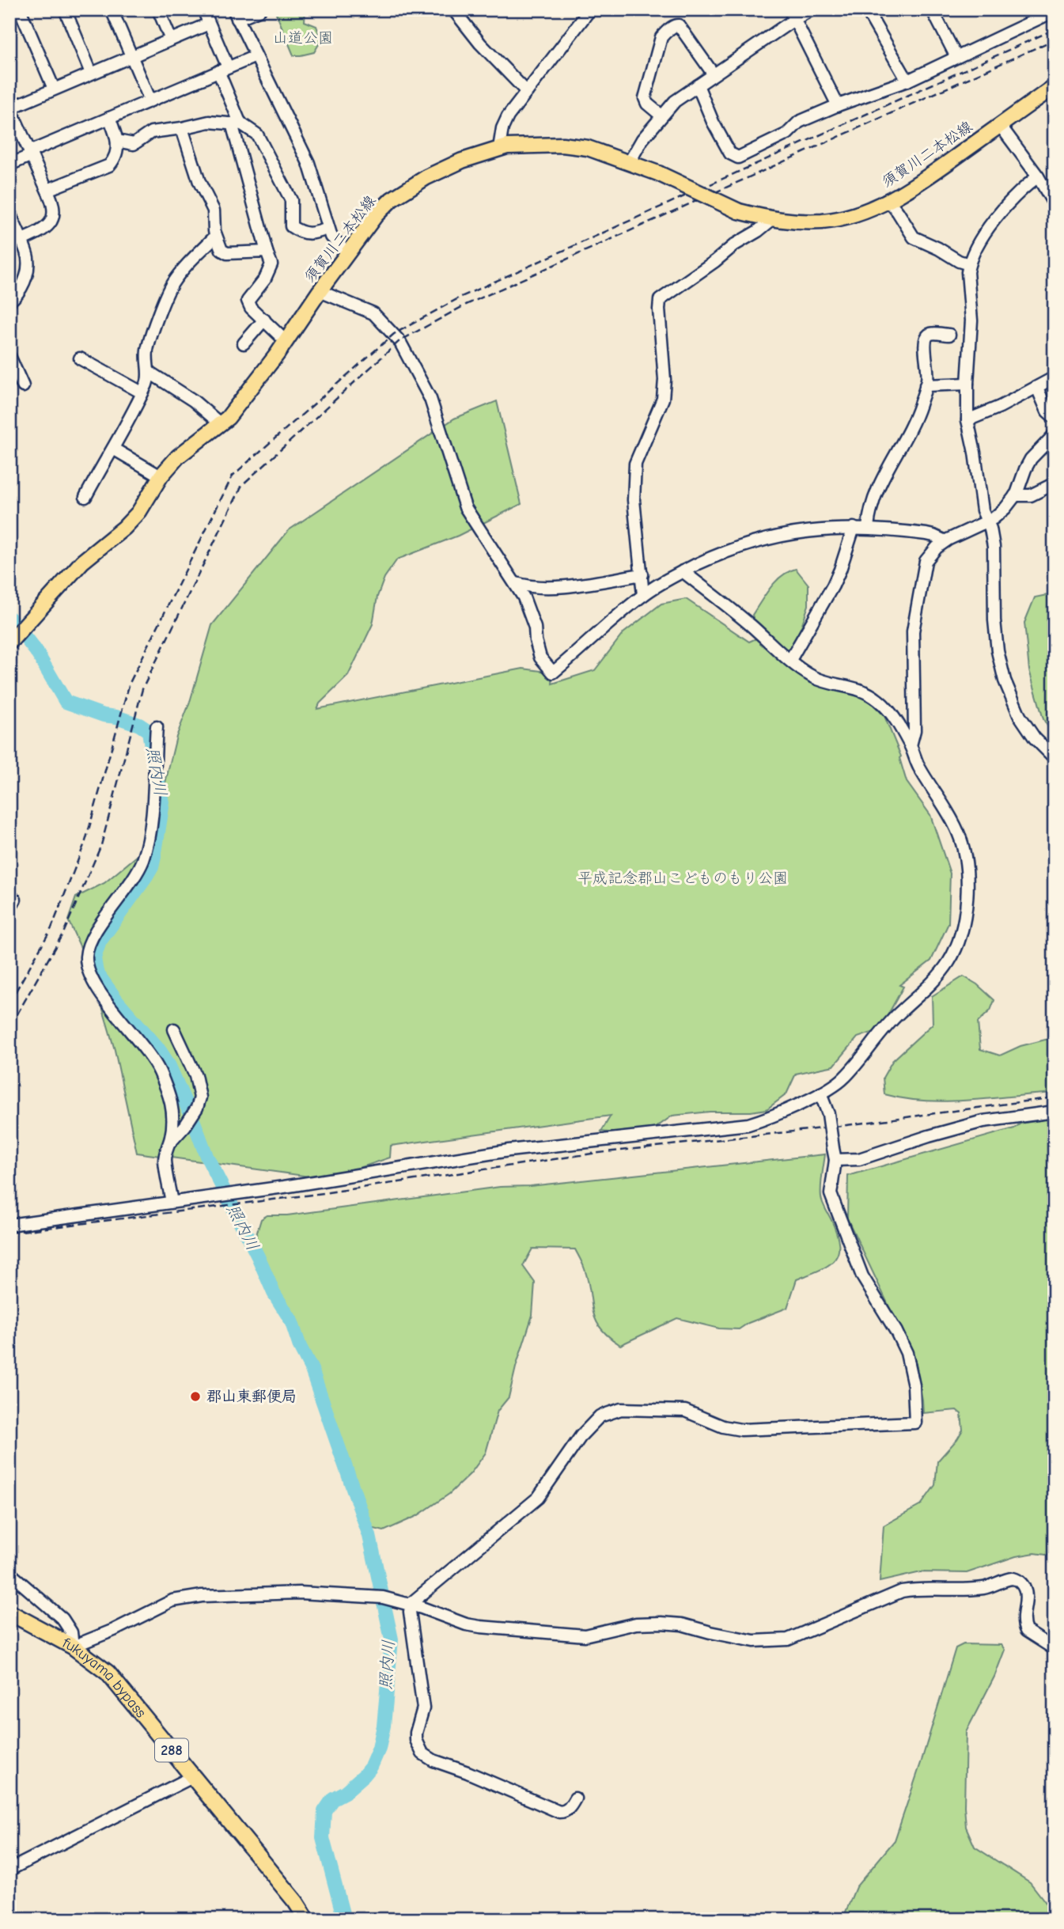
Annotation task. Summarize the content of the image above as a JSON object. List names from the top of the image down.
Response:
{
  "streets": {
    "highway": ["fukuyama bypass", "288"],
    "main road": ["須賀川二本松線"]
  },
  "water": ["照内川"],
  "parks": ["山道公園", "平成記念郡山こどものもり公園"],
  "places": ["郡山東郵便局"]
}
